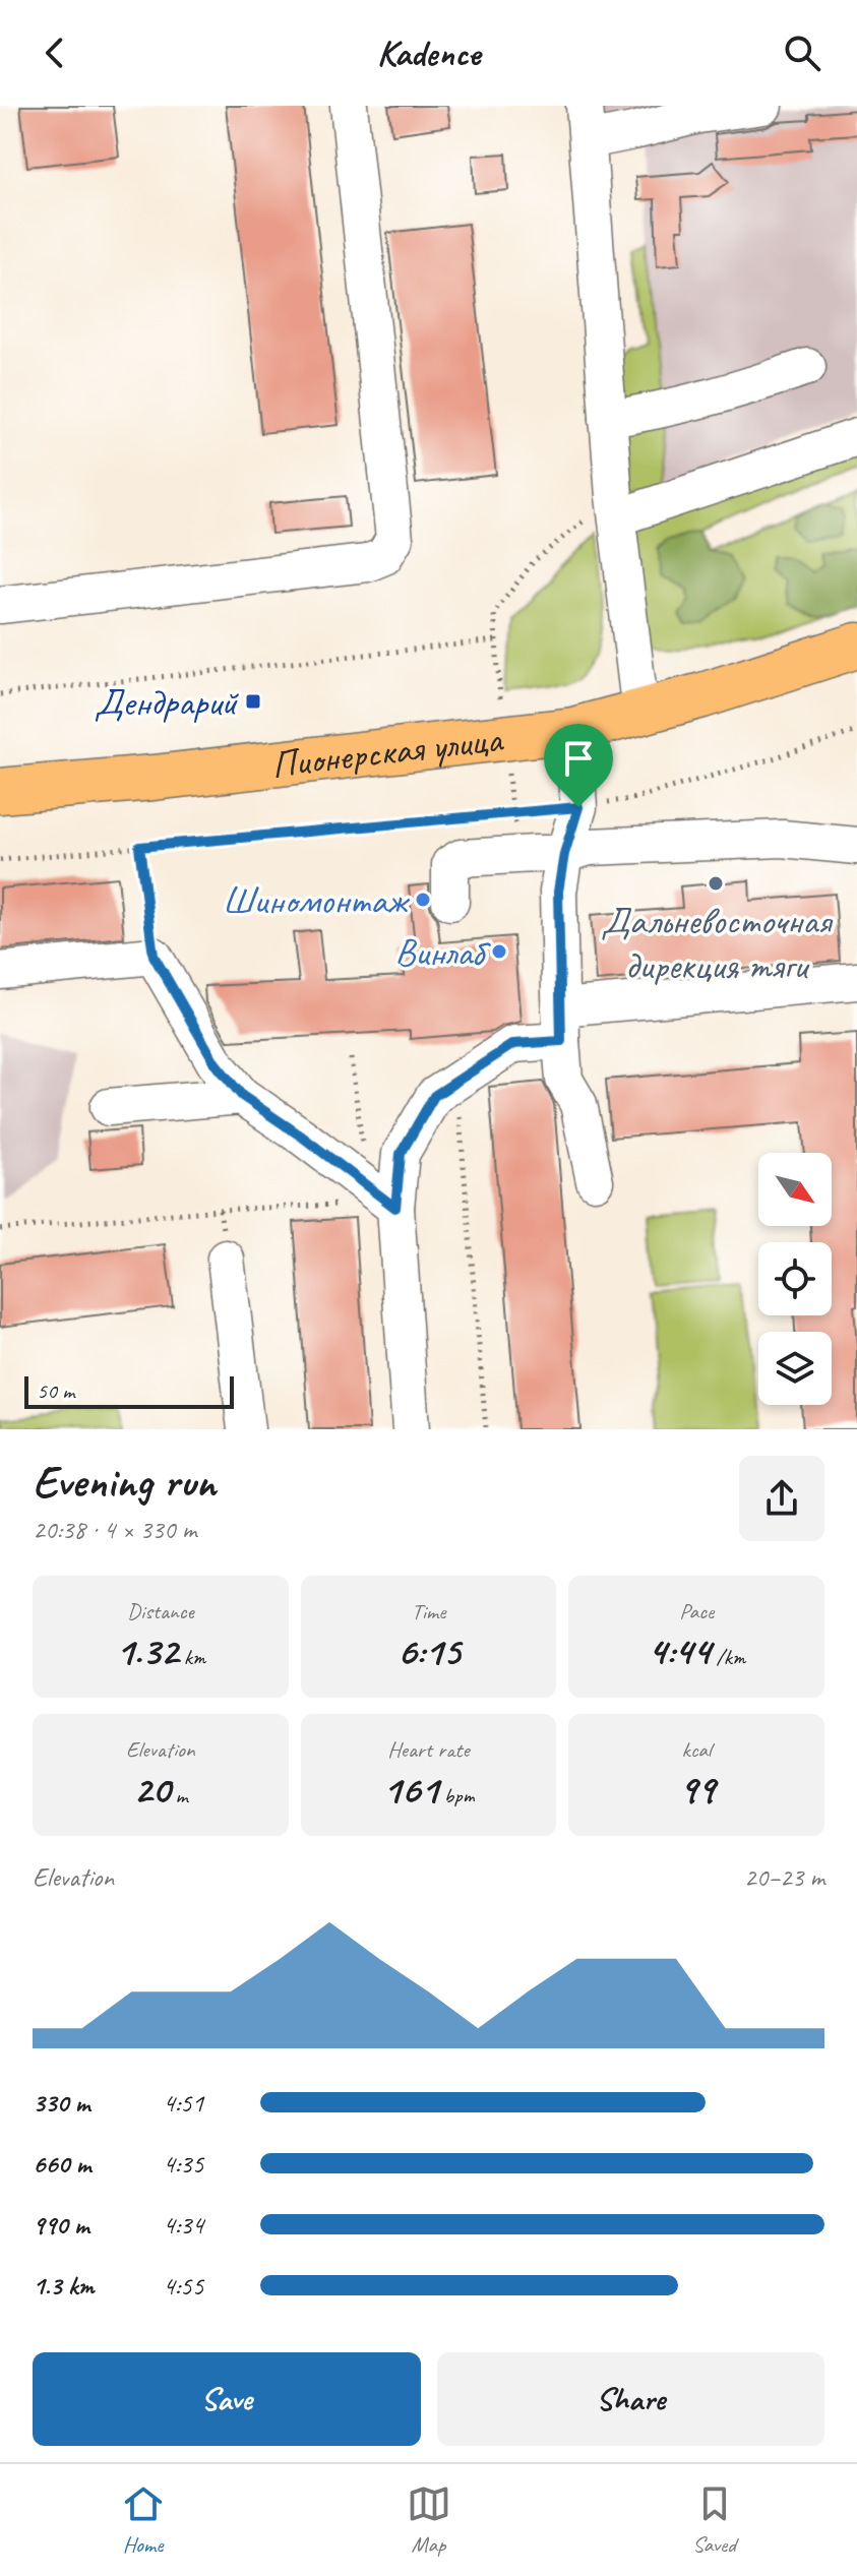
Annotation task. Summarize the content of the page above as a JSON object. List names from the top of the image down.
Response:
{
  "streets": {
    "main road": ["Пионерская улица"]
  },
  "places": {
    "transit": ["Дендрарий"],
    "other": ["Дальневосточная дирекция тяги", "Шиномонтаж", "Винлаб"]
  },
  "scale_bar": "50 m",
  "north": "bottom right",
  "page": {
    "header": "Kadence",
    "scale": "50 m",
    "heading": ["Evening run", "20:38 · 4 × 330 m"],
    "stats": [
      ["Distance", "1.32 km"],
      ["Time", "6:15"],
      ["Pace", "4:44 /km"],
      ["Elevation", "20 m"],
      ["Heart rate", "161 bpm"],
      ["kcal", "99"]
    ],
    "chart": ["Elevation", "20–23 m"],
    "list": [
      {
        "name": "330 m",
        "note": "4:51"
      },
      {
        "name": "660 m",
        "note": "4:35"
      },
      {
        "name": "990 m",
        "note": "4:34"
      },
      {
        "name": "1.3 km",
        "note": "4:55"
      }
    ],
    "buttons": ["Save", "Share"],
    "tabs": ["Home", "Map", "Saved"]
  }
}
